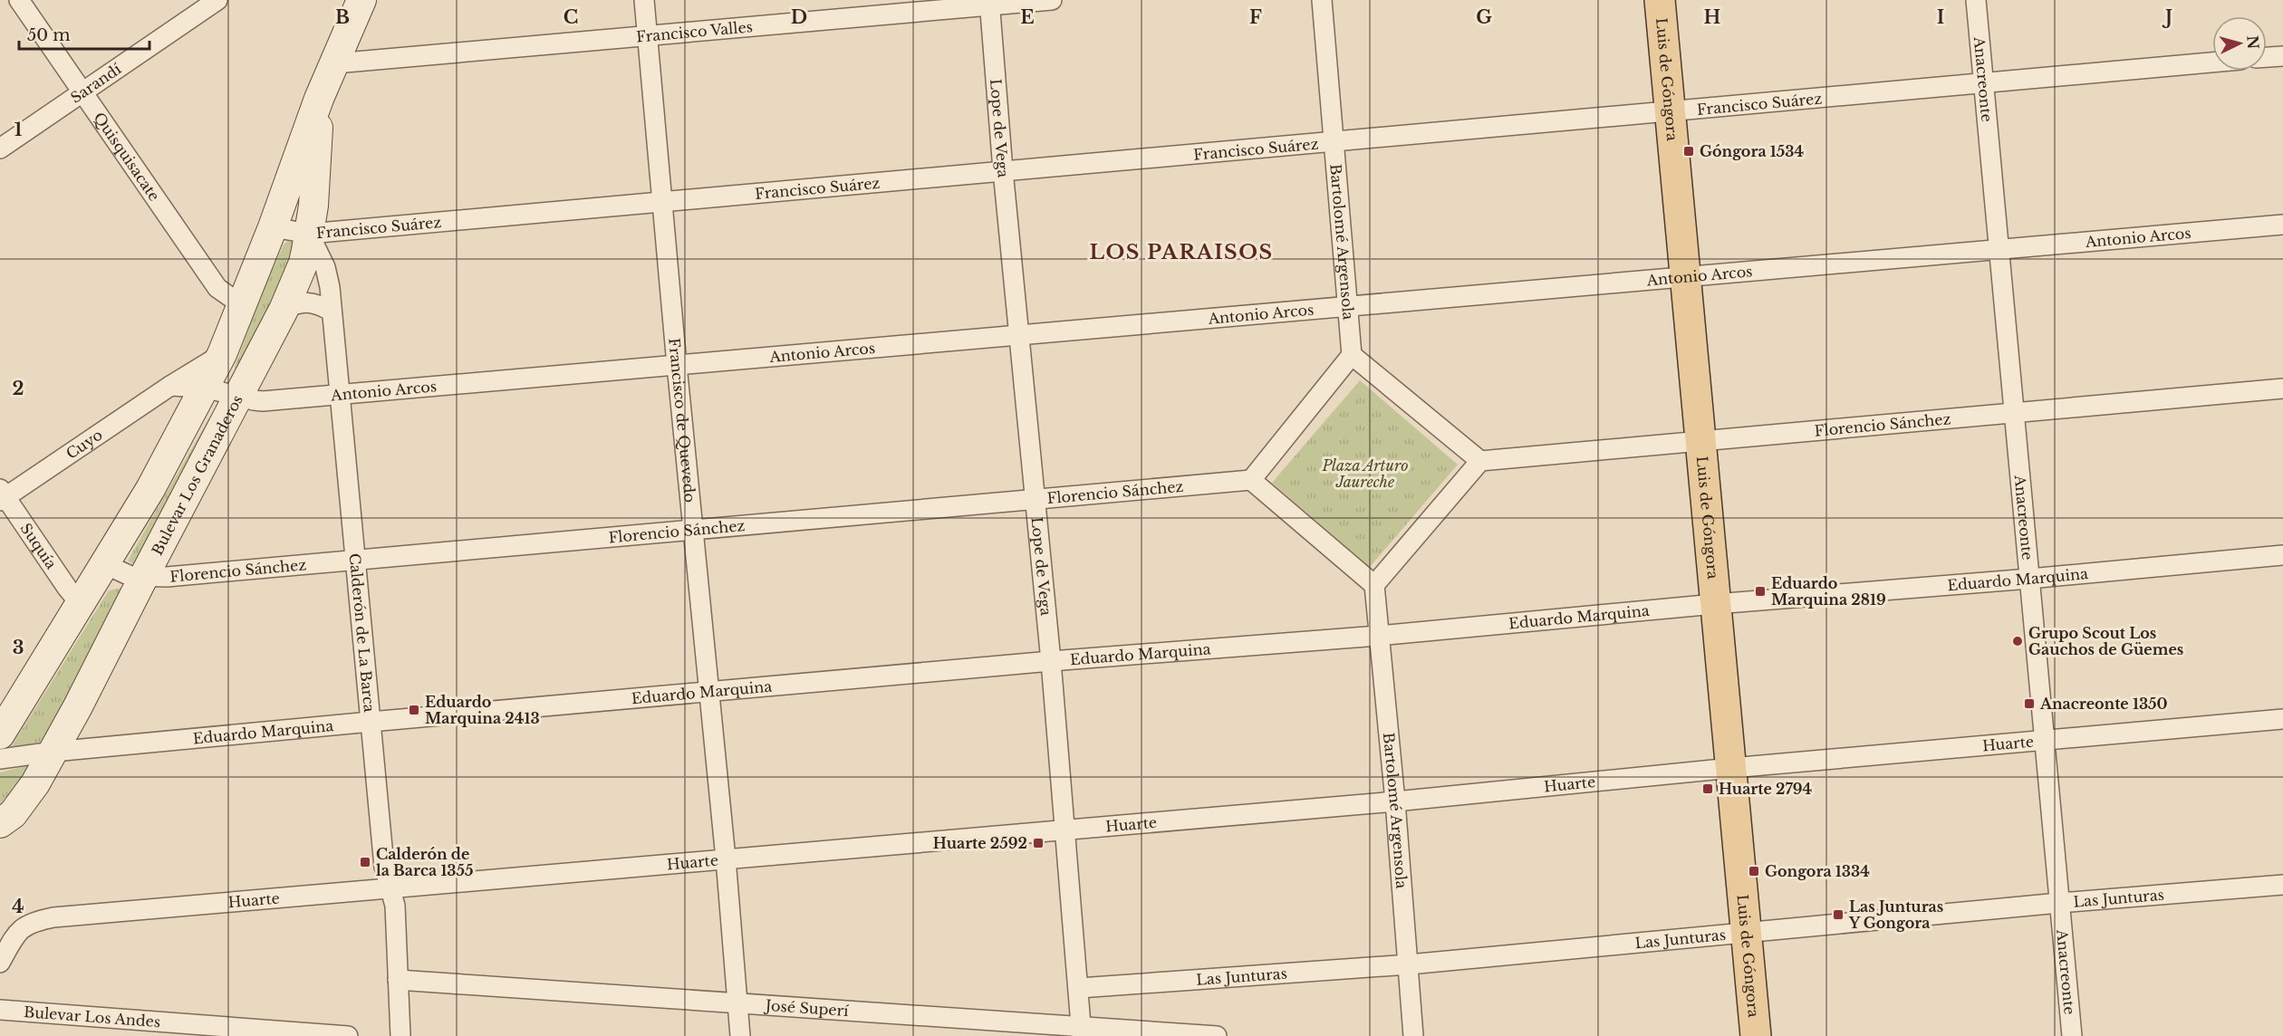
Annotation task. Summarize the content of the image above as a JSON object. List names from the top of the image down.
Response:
{
  "streets": {
    "main road": ["Luis de Góngora", "Bulevar Los Granaderos"],
    "street": [
      "Francisco Valles",
      "Anacreonte",
      "Sarandí",
      "Francisco Suárez",
      "Lope de Vega",
      "Quisquisacate",
      "Antonio Arcos",
      "Bartolomé Argensola",
      "Francisco de Quevedo",
      "Florencio Sánchez",
      "Cuyo",
      "Suquía",
      "Eduardo Marquina",
      "Calderón de La Barca",
      "Huarte",
      "Las Junturas",
      "José Superí",
      "Bulevar Los Andes"
    ]
  },
  "crossings": [
    ["Francisco Valles", "Lope de Vega"],
    ["Francisco Valles", "Francisco de Quevedo"],
    ["Francisco Valles", "Bulevar Los Granaderos"],
    ["Luis de Góngora", "Francisco Suárez"],
    ["Luis de Góngora", "Antonio Arcos"],
    ["Luis de Góngora", "Florencio Sánchez"],
    ["Luis de Góngora", "Eduardo Marquina"],
    ["Luis de Góngora", "Huarte"],
    ["Luis de Góngora", "Las Junturas"],
    ["Anacreonte", "Francisco Suárez"],
    ["Anacreonte", "Antonio Arcos"],
    ["Anacreonte", "Florencio Sánchez"],
    ["Anacreonte", "Eduardo Marquina"],
    ["Anacreonte", "Huarte"],
    ["Anacreonte", "Las Junturas"],
    ["Sarandí", "Quisquisacate"],
    ["Francisco Suárez", "Lope de Vega"],
    ["Francisco Suárez", "Bartolomé Argensola"],
    ["Francisco Suárez", "Francisco de Quevedo"],
    ["Francisco Suárez", "Bulevar Los Granaderos"],
    ["Francisco Suárez", "Calderón de La Barca"],
    ["Lope de Vega", "Antonio Arcos"],
    ["Lope de Vega", "Florencio Sánchez"],
    ["Lope de Vega", "Eduardo Marquina"],
    ["Lope de Vega", "Huarte"],
    ["Lope de Vega", "Las Junturas"],
    ["Lope de Vega", "José Superí"],
    ["Quisquisacate", "Bulevar Los Granaderos"],
    ["Antonio Arcos", "Bartolomé Argensola"],
    ["Antonio Arcos", "Francisco de Quevedo"],
    ["Antonio Arcos", "Bulevar Los Granaderos"],
    ["Antonio Arcos", "Calderón de La Barca"],
    ["Bartolomé Argensola", "Eduardo Marquina"],
    ["Bartolomé Argensola", "Huarte"],
    ["Bartolomé Argensola", "Las Junturas"],
    ["Francisco de Quevedo", "Florencio Sánchez"],
    ["Francisco de Quevedo", "Eduardo Marquina"],
    ["Francisco de Quevedo", "Huarte"],
    ["Francisco de Quevedo", "José Superí"],
    ["Florencio Sánchez", "Bulevar Los Granaderos"],
    ["Florencio Sánchez", "Calderón de La Barca"],
    ["Cuyo", "Bulevar Los Granaderos"],
    ["Cuyo", "Suquía"],
    ["Bulevar Los Granaderos", "Suquía"],
    ["Bulevar Los Granaderos", "Eduardo Marquina"],
    ["Bulevar Los Granaderos", "Calderón de La Barca"],
    ["Eduardo Marquina", "Calderón de La Barca"],
    ["Calderón de La Barca", "Huarte"],
    ["Calderón de La Barca", "José Superí"]
  ],
  "districts": ["LOS PARAISOS"],
  "parks": ["Plaza Arturo Jaureche"],
  "places": {
    "transit": [
      "Góngora 1534",
      "Eduardo Marquina 2819",
      "Anacreonte 1350",
      "Eduardo Marquina 2413",
      "Huarte 2794",
      "Huarte 2592",
      "Calderón de la Barca 1355",
      "Gongora 1334",
      "Las Junturas Y Gongora"
    ],
    "other": ["Grupo Scout Los Gauchos de Güemes"]
  },
  "scale_bar": "50 m",
  "north": "right",
  "grid": {
    "columns": [
      "B",
      "C",
      "D",
      "E",
      "F",
      "G",
      "H",
      "I",
      "J"
    ],
    "rows": [
      "1",
      "2",
      "3",
      "4"
    ]
  }
}
